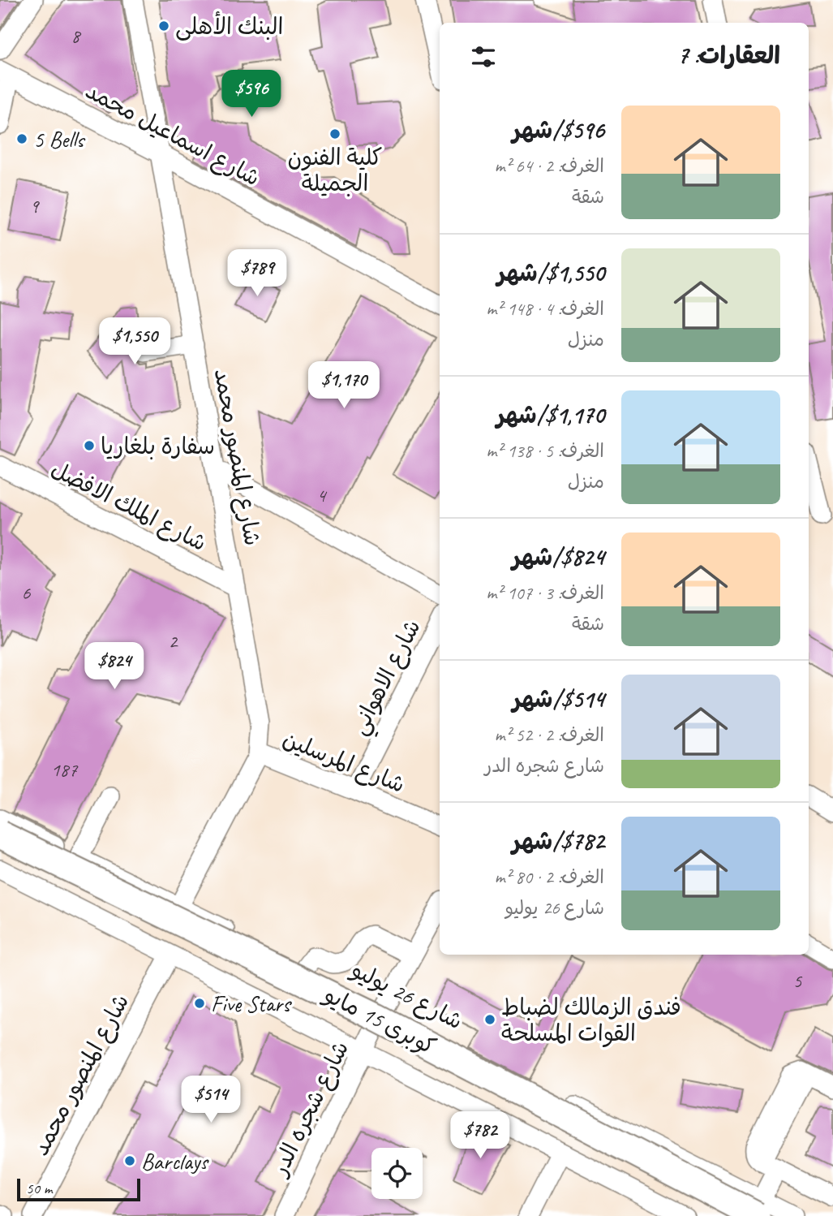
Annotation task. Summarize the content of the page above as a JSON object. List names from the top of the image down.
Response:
{
  "streets": {
    "highway": ["كوبرى 15 مايو"],
    "street": [
      "شارع اسماعيل محمد",
      "شارع المنصور محمد",
      "شارع الملك الافضل",
      "شارع الاهواني",
      "شارع المرسلين",
      "شارع 26 يوليو",
      "شارع شجره الدر"
    ]
  },
  "crossings": [
    ["شارع اسماعيل محمد", "شارع المنصور محمد"],
    ["شارع المنصور محمد", "شارع الملك الافضل"],
    ["شارع المنصور محمد", "شارع المرسلين"],
    ["شارع المنصور محمد", "شارع 26 يوليو"],
    ["شارع الاهواني", "شارع المرسلين"],
    ["شارع 26 يوليو", "كوبرى 15 مايو"],
    ["شارع 26 يوليو", "شارع شجره الدر"]
  ],
  "places": [
    "البنك الأهلى",
    "كلية الفنون الجميلة",
    "5 Bells",
    "سفارة بلغاريا",
    "Five Stars",
    "فندق الزمالك لضباط القوات المسلحة",
    "Barclays"
  ],
  "house_numbers": [
    "8",
    "9",
    "4",
    "6",
    "2",
    "187",
    "5"
  ],
  "scale_bar": "50 m",
  "page": {
    "heading": "العقارات: 7",
    "price": [
      "$596",
      "$789",
      "$1,550",
      "$1,170",
      "$824",
      "$514",
      "$782"
    ],
    "list": [
      {
        "name": "$596/شهر",
        "note": "الغرف: 2 · 64 m² · شقة"
      },
      {
        "name": "$1,550/شهر",
        "note": "الغرف: 4 · 148 m² · منزل"
      },
      {
        "name": "$1,170/شهر",
        "note": "الغرف: 5 · 138 m² · منزل"
      },
      {
        "name": "$824/شهر",
        "note": "الغرف: 3 · 107 m² · شقة"
      },
      {
        "name": "$514/شهر",
        "note": "الغرف: 2 · 52 m² · شارع شجره الدر"
      },
      {
        "name": "$782/شهر",
        "note": "الغرف: 2 · 80 m² · شارع 26 يوليو"
      }
    ],
    "scale": "50 m"
  }
}
